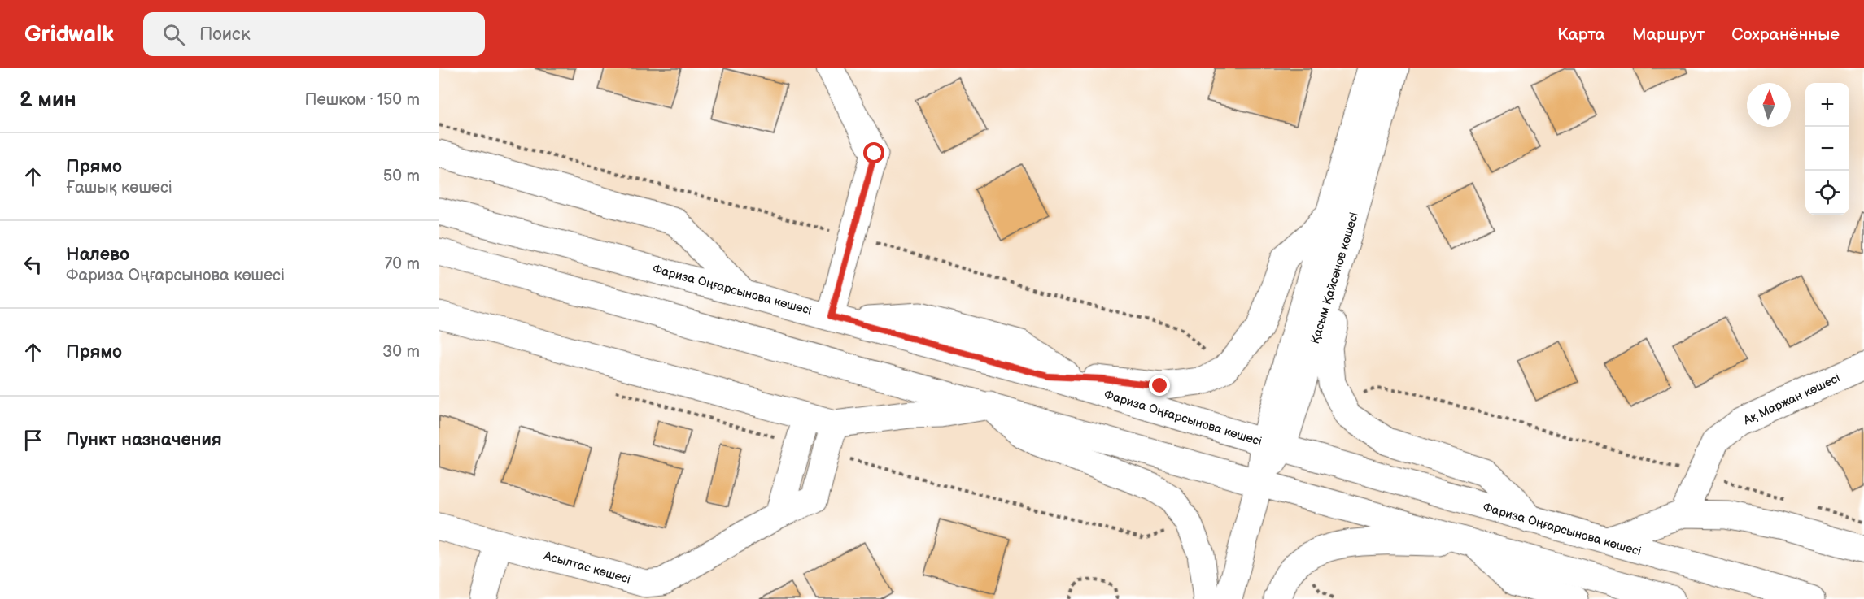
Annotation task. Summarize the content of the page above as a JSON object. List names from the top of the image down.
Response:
{
  "streets": {
    "street": [
      "Қасым Қайсенов көшесі",
      "Фариза Оңғарсынова көшесі",
      "Ақ Маржан көшесі",
      "Асылтас көшесі"
    ]
  },
  "crossings": [
    ["Қасым Қайсенов көшесі", "Фариза Оңғарсынова көшесі"]
  ],
  "north": "top",
  "page": {
    "header": "Gridwalk",
    "search": "Поиск",
    "nav": ["Карта", "Маршрут", "Сохранённые"],
    "heading": ["2 мин", "Пешком · 150 m"],
    "map_buttons": ["+", "−"],
    "list": [
      ["Прямо", "Ғашық көшесі", "50 m"],
      ["Налево", "Фариза Оңғарсынова көшесі", "70 m"],
      ["Прямо", "30 m"],
      "Пункт назначения"
    ]
  }
}
